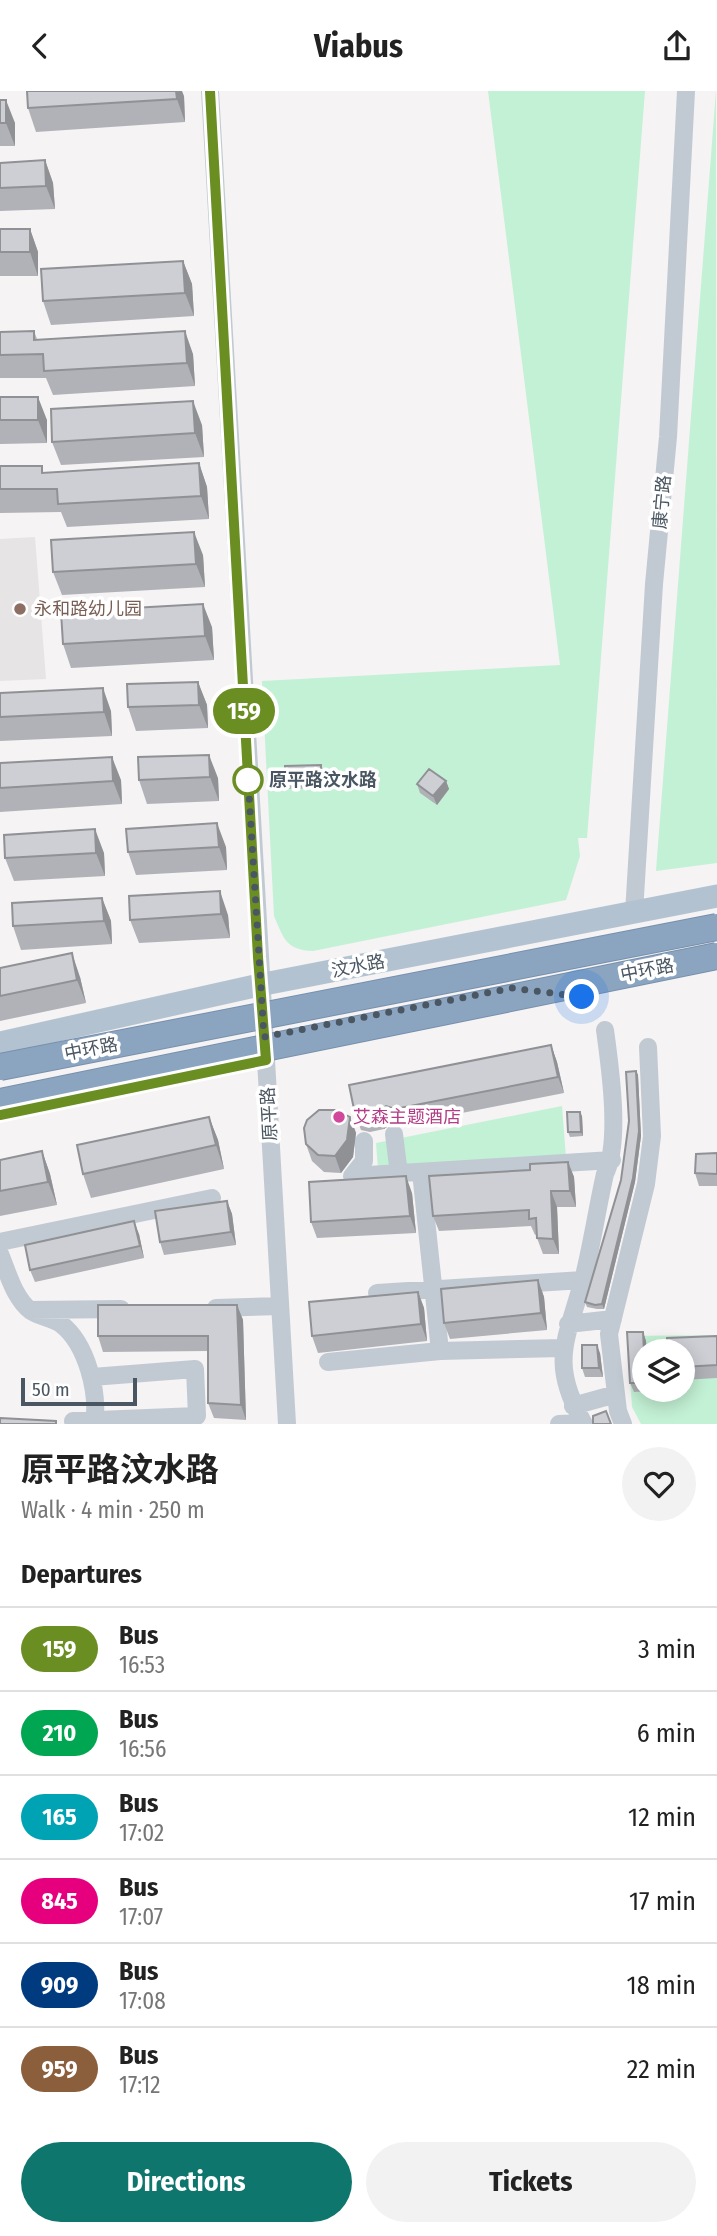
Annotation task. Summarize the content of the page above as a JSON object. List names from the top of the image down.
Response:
{
  "streets": {
    "highway": ["中环路"],
    "main road": ["汶水路"],
    "street": ["康宁路", "原平路"]
  },
  "crossings": [
    ["康宁路", "汶水路"],
    ["汶水路", "原平路"]
  ],
  "places": ["永和路幼儿园", "原平路汶水路", "艾森主题酒店"],
  "lines": ["bus line 159"],
  "scale_bar": "50 m",
  "page": {
    "header": "Viabus",
    "on_map": "159",
    "scale": "50 m",
    "heading": [
      ["原平路汶水路", "Walk · 4 min · 250 m"],
      "Departures"
    ],
    "list": [
      {
        "mark": "159",
        "name": "Bus",
        "note": "16:53",
        "value": "3 min"
      },
      {
        "mark": "210",
        "name": "Bus",
        "note": "16:56",
        "value": "6 min"
      },
      {
        "mark": "165",
        "name": "Bus",
        "note": "17:02",
        "value": "12 min"
      },
      {
        "mark": "845",
        "name": "Bus",
        "note": "17:07",
        "value": "17 min"
      },
      {
        "mark": "909",
        "name": "Bus",
        "note": "17:08",
        "value": "18 min"
      },
      {
        "mark": "959",
        "name": "Bus",
        "note": "17:12",
        "value": "22 min"
      }
    ],
    "buttons": ["Directions", "Tickets"]
  }
}
